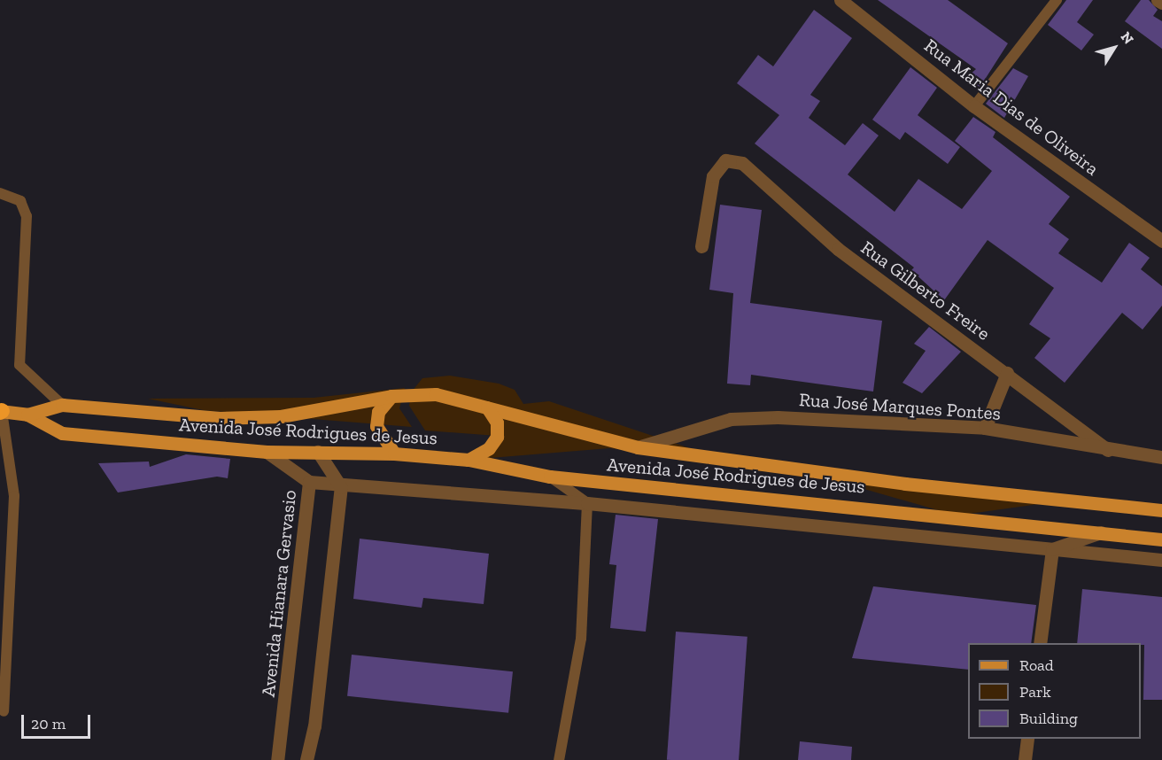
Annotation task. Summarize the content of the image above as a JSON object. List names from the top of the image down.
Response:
{
  "streets": {
    "main road": ["Avenida José Rodrigues de Jesus"],
    "street": [
      "Rua Maria Dias de Oliveira",
      "Rua Gilberto Freire",
      "Rua José Marques Pontes",
      "Avenida Hianara Gervasio"
    ]
  },
  "crossings": [
    ["Rua Gilberto Freire", "Rua José Marques Pontes"],
    ["Rua José Marques Pontes", "Avenida José Rodrigues de Jesus"],
    ["Avenida José Rodrigues de Jesus", "Avenida Hianara Gervasio"]
  ],
  "legend": ["Road", "Park", "Building"],
  "scale_bar": "20 m",
  "north": "top right"
}
